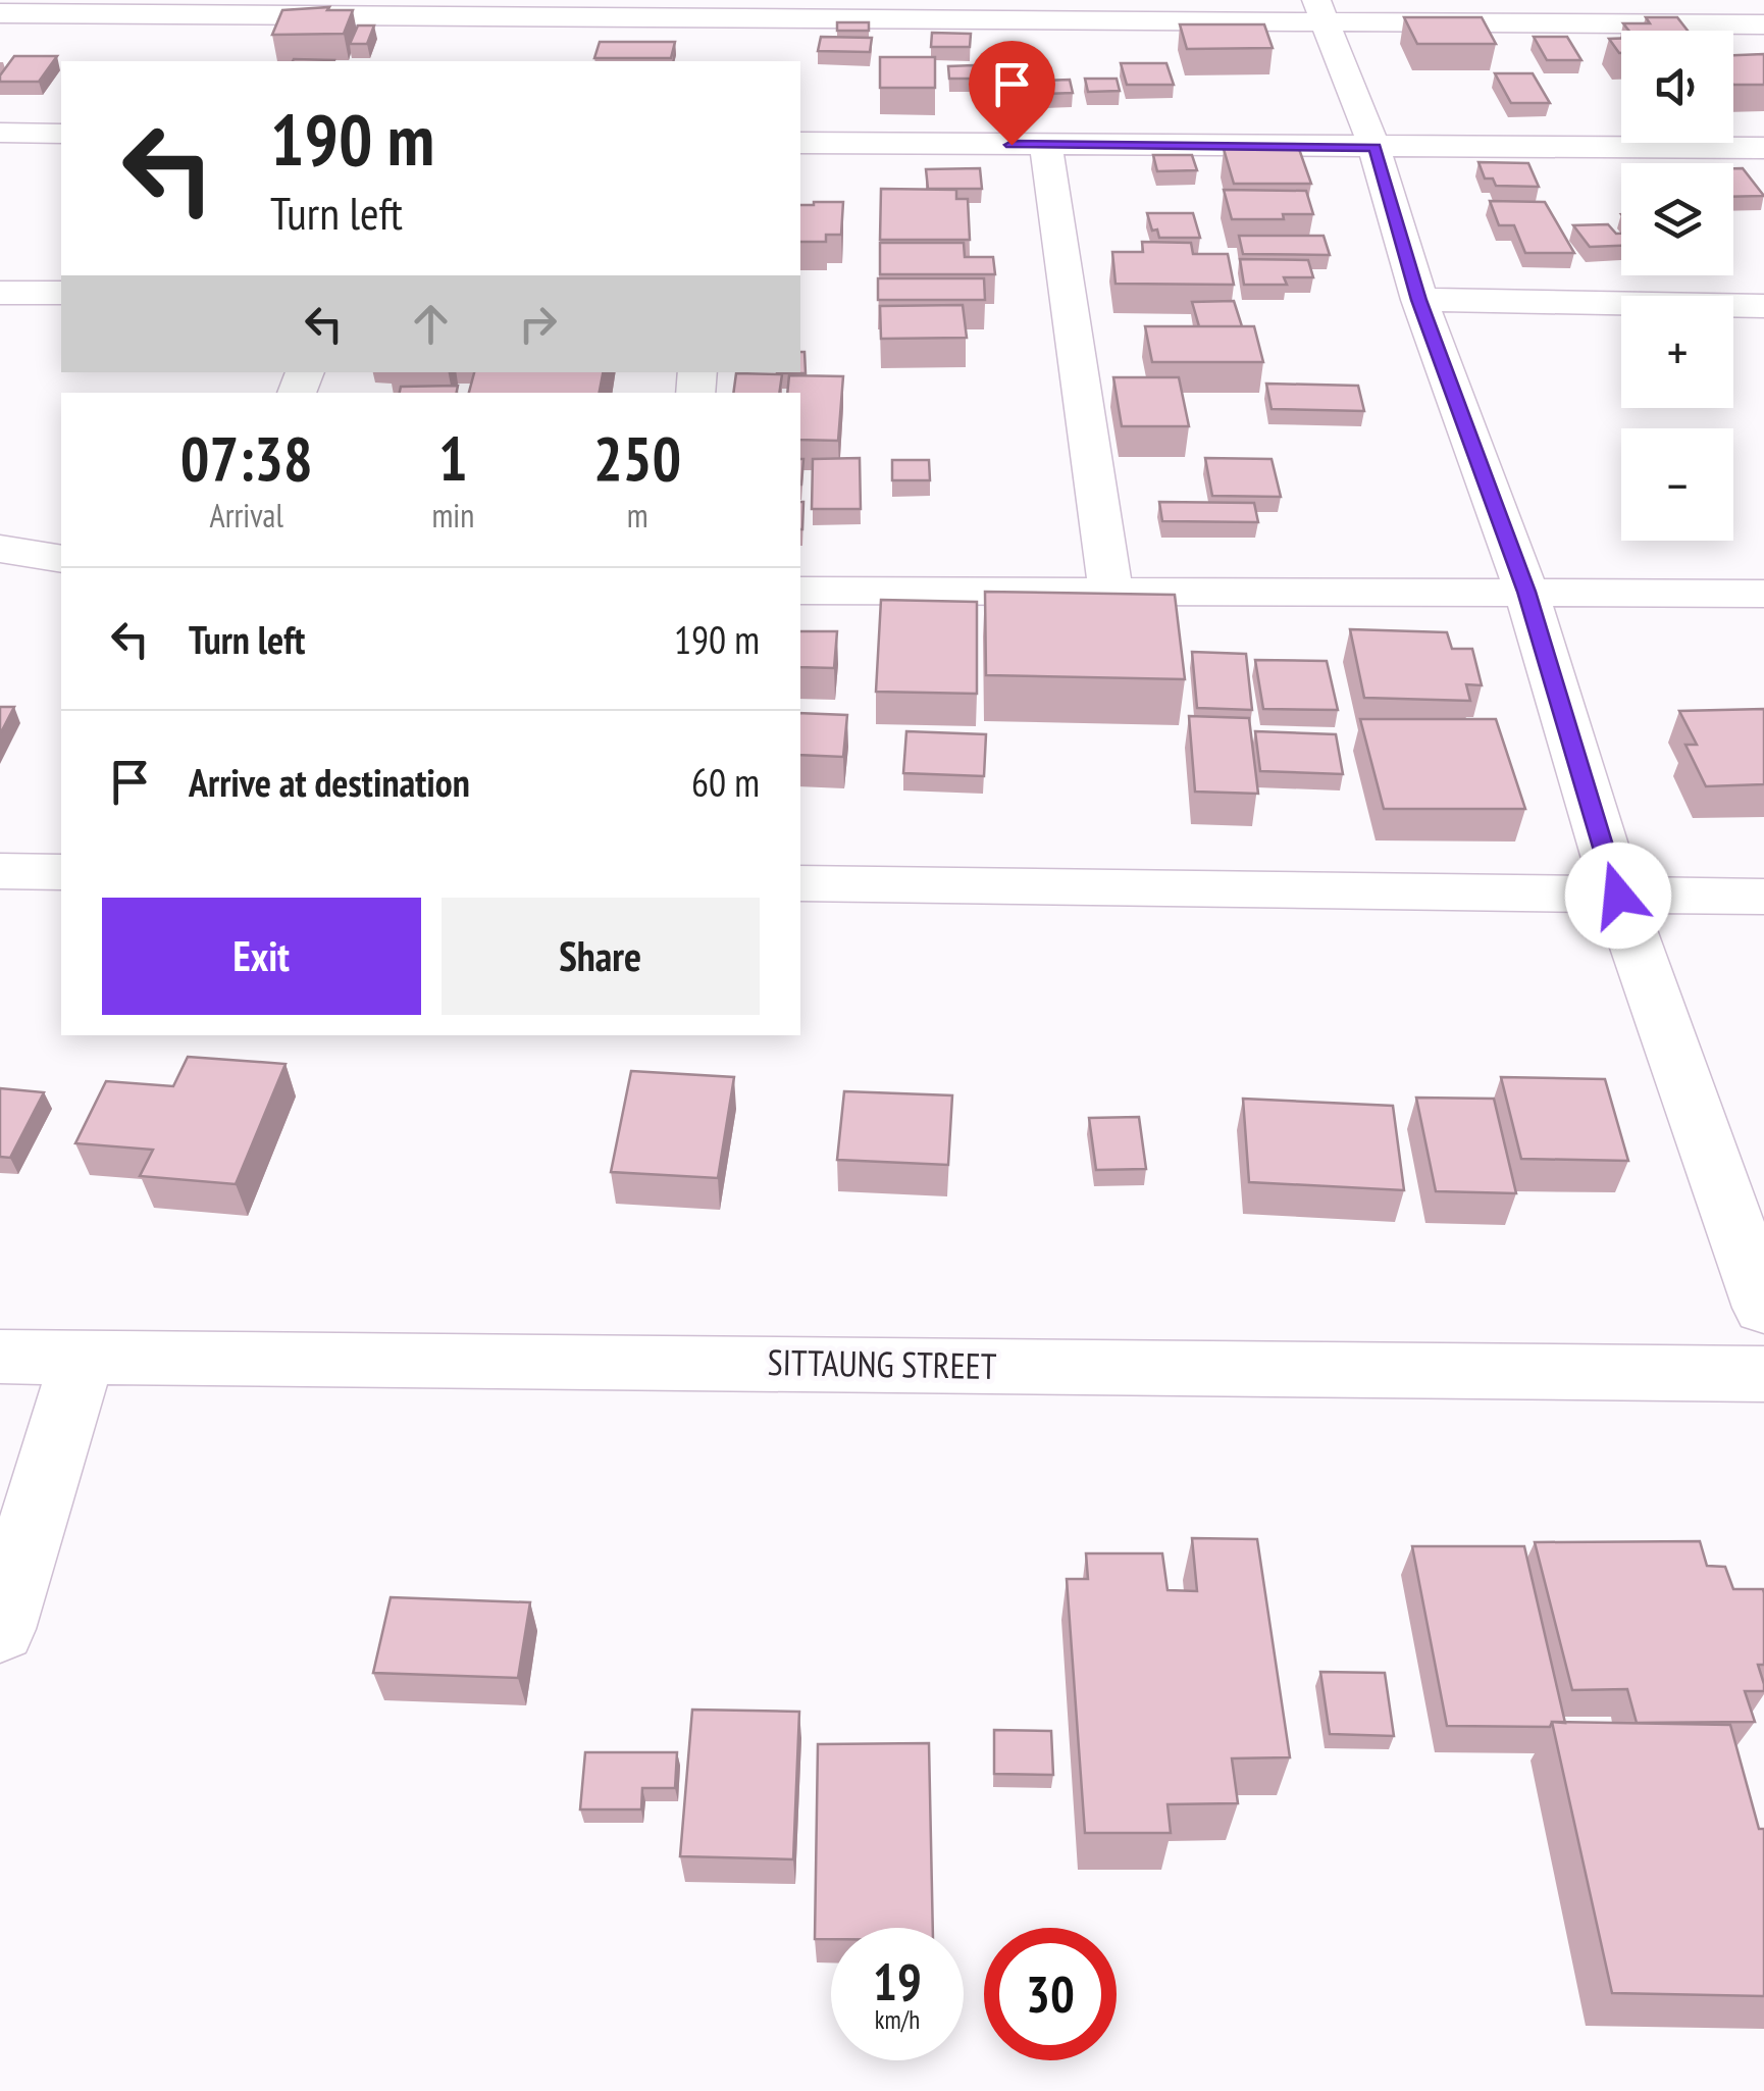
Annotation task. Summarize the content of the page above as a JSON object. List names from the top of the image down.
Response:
{
  "streets": {
    "street": ["SITTAUNG STREET"]
  },
  "page": {
    "map_buttons": ["+", "−"],
    "turn": ["190 m", "Turn left"],
    "eta": [
      "07:38",
      "Arrival",
      "1",
      "min",
      "250",
      "m"
    ],
    "list": [
      {
        "name": "Turn left",
        "value": "190 m"
      },
      {
        "name": "Arrive at destination",
        "value": "60 m"
      }
    ],
    "buttons": ["Exit", "Share"],
    "speed": "19 km/h",
    "limit": "30"
  }
}
